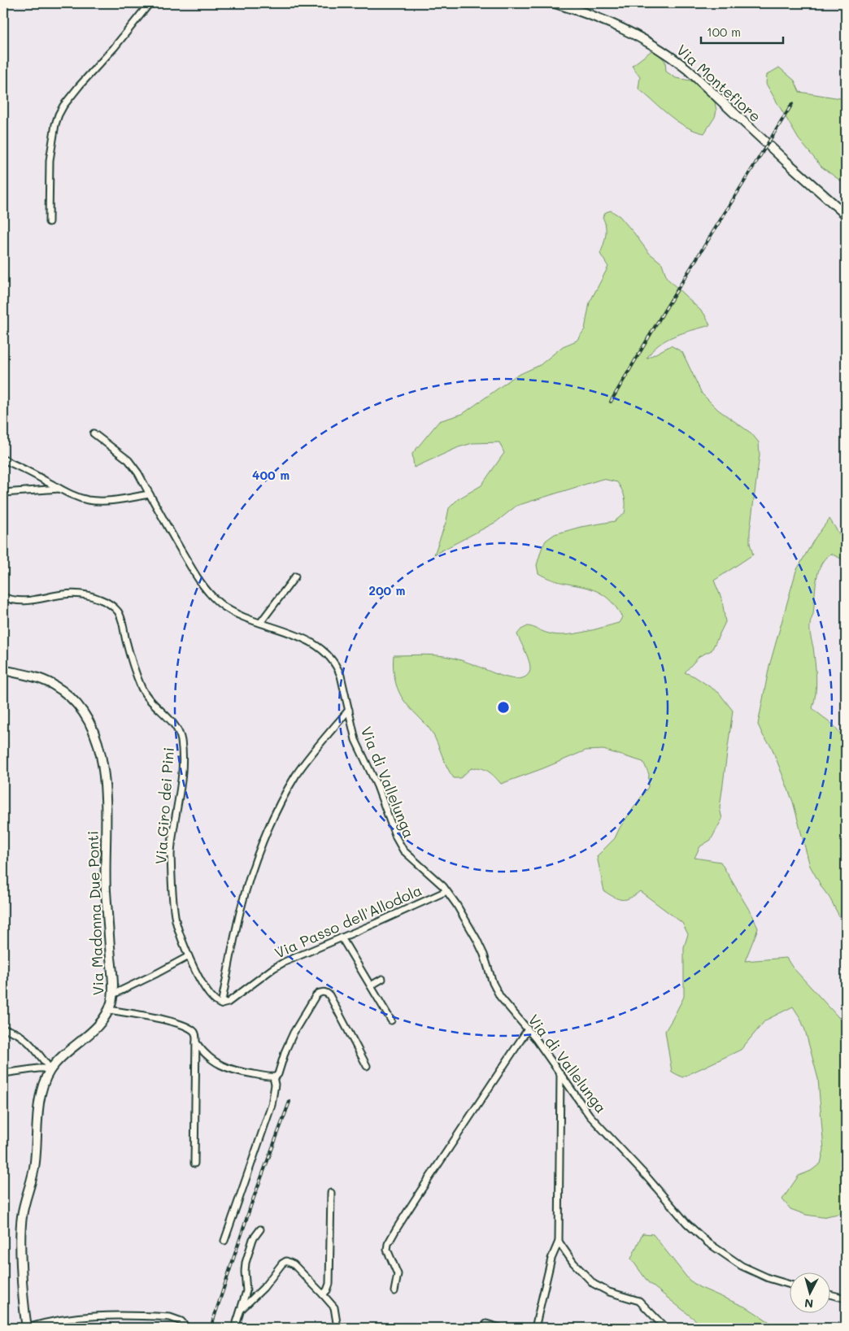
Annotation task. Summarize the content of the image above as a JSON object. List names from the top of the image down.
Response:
{
  "streets": {
    "main road": ["Via Montefiore", "Via Madonna Due Ponti"],
    "street": ["Via di Vallelunga", "Via Giro dei Pini", "Via Passo dell'Allodola"]
  },
  "crossings": [
    ["Via di Vallelunga", "Via Passo dell'Allodola"],
    ["Via Giro dei Pini", "Via Passo dell'Allodola"]
  ],
  "scale_bar": "100 m",
  "north": "bottom",
  "rings": ["400 m", "200 m"]
}
